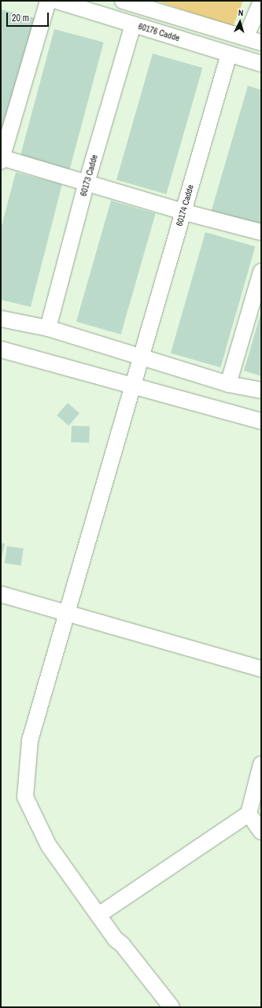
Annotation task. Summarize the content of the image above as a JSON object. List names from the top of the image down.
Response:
{
  "streets": {
    "street": ["60176 Cadde", "60173 Cadde", "60174 Cadde"]
  },
  "crossings": [
    ["60176 Cadde", "60173 Cadde"],
    ["60176 Cadde", "60174 Cadde"]
  ],
  "scale_bar": "20 m",
  "north": "top"
}
